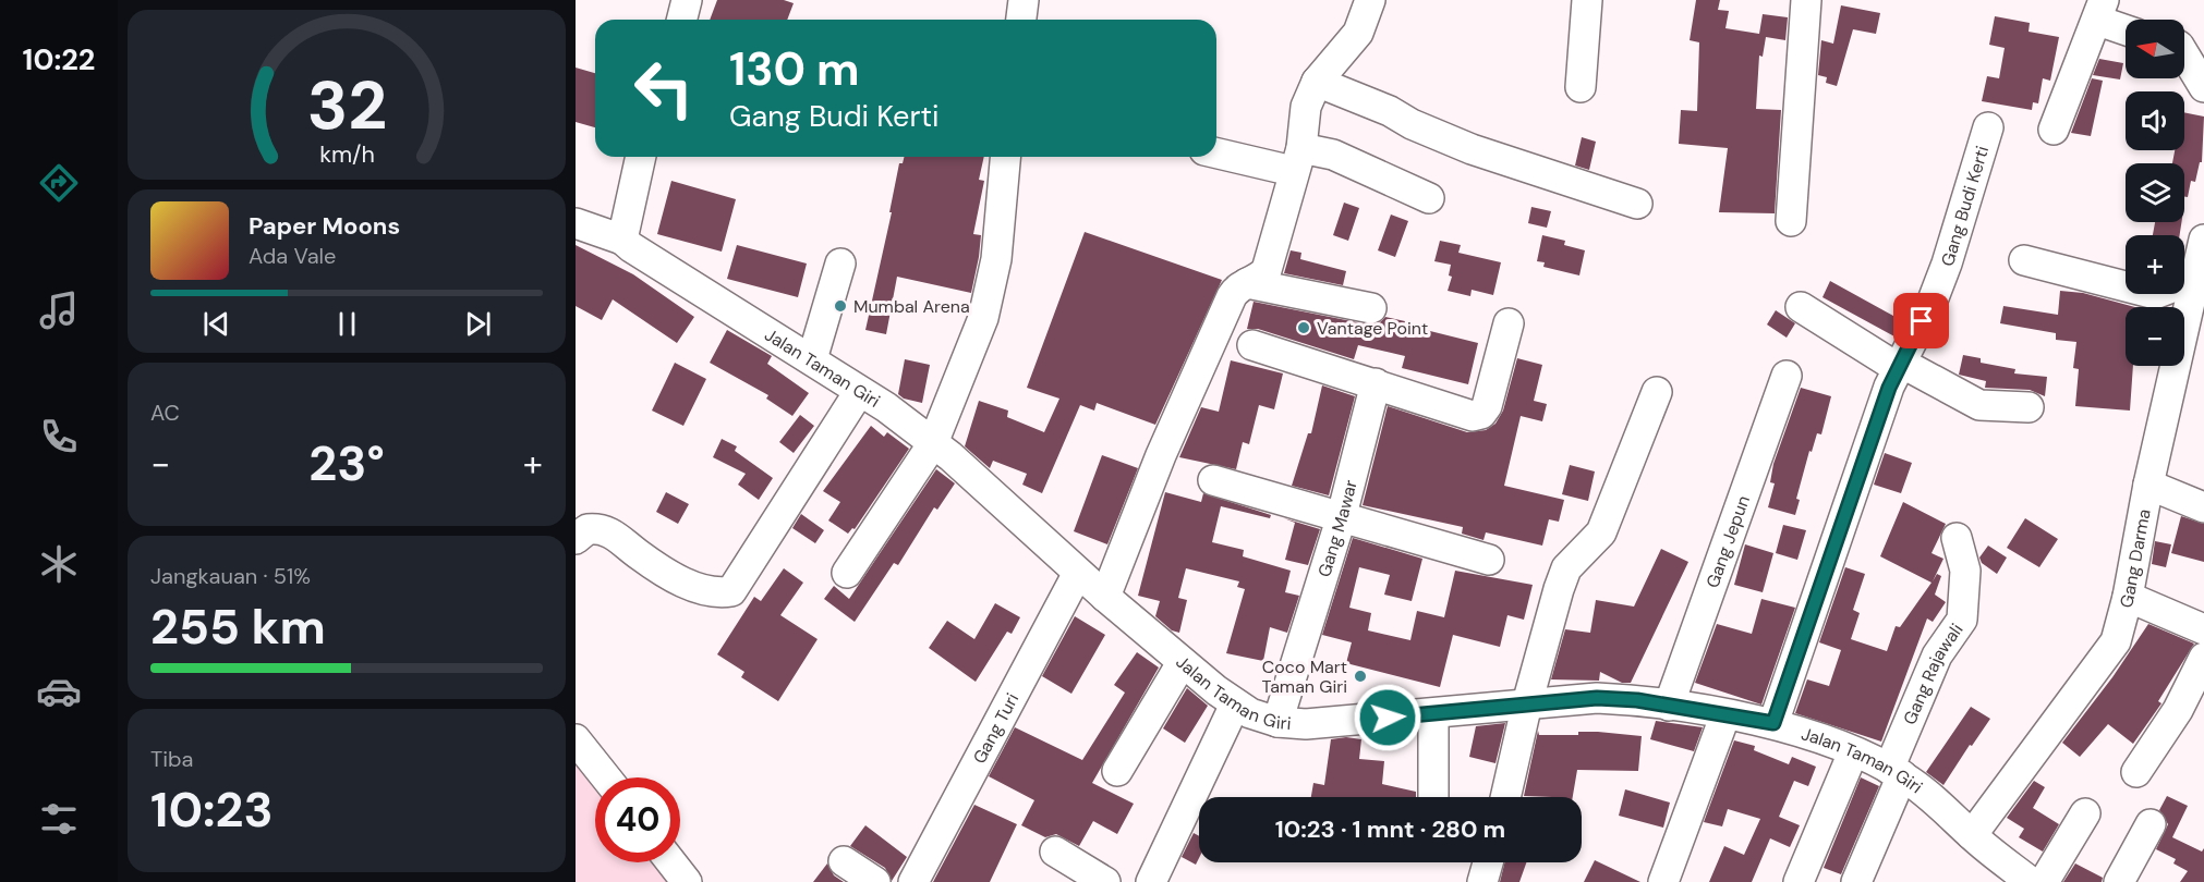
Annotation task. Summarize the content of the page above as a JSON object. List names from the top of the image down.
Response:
{
  "streets": {
    "street": [
      "Gang Budi Kerti",
      "Jalan Taman Giri",
      "Gang Mawar",
      "Gang Jepun",
      "Gang Darma",
      "Gang Rajawali",
      "Gang Turi"
    ]
  },
  "crossings": [
    ["Gang Budi Kerti", "Jalan Taman Giri"],
    ["Jalan Taman Giri", "Gang Mawar"],
    ["Jalan Taman Giri", "Gang Jepun"],
    ["Jalan Taman Giri", "Gang Darma"],
    ["Jalan Taman Giri", "Gang Rajawali"],
    ["Jalan Taman Giri", "Gang Turi"]
  ],
  "places": ["Mumbal Arena", "Vantage Point", "Coco Mart Taman Giri"],
  "north": "left",
  "page": {
    "tabs": "10:22",
    "map_buttons": ["+", "−"],
    "turn": ["130 m", "Gang Budi Kerti"],
    "song": ["Paper Moons", "Ada Vale"],
    "tile": [
      "AC",
      ["Jangkauan · 51%", "255 km"],
      ["Tiba", "10:23"]
    ],
    "heat": ["−", "23°", "+"],
    "limit": "40",
    "trip": "10:23 · 1 mnt · 280 m",
    "gauge": ["32", "km/h"]
  }
}
